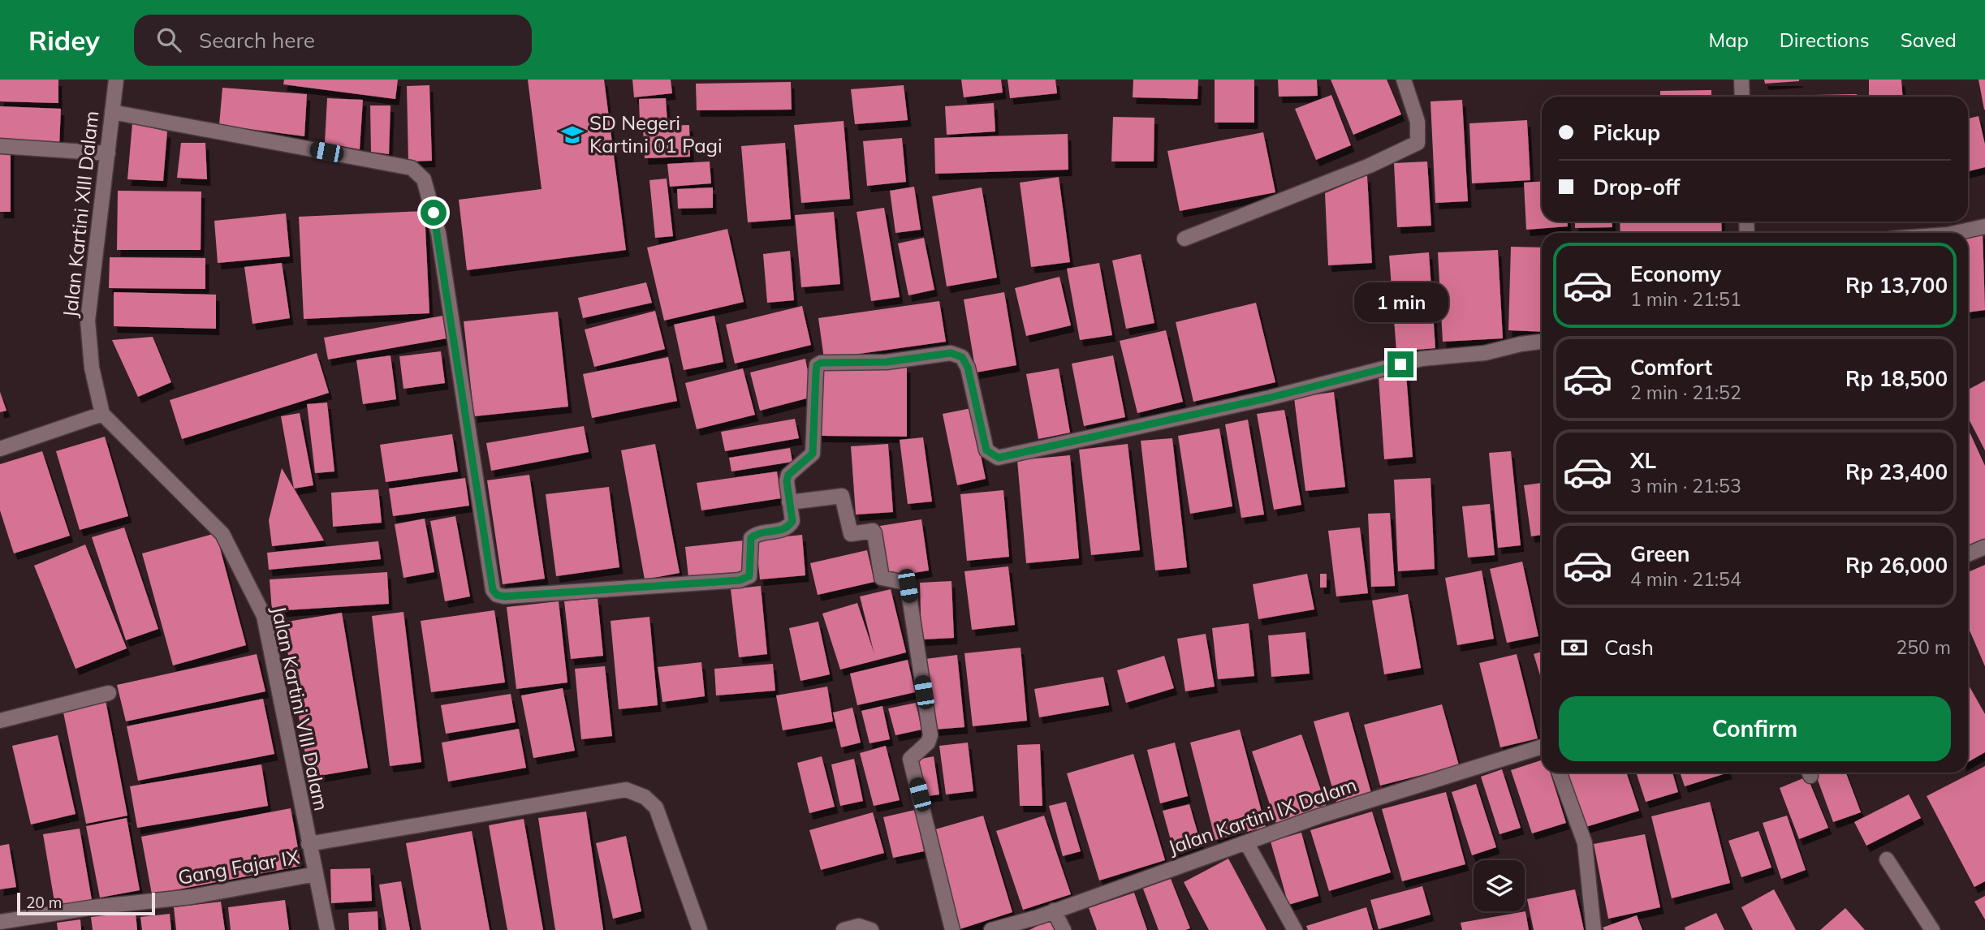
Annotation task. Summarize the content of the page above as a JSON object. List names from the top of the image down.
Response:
{
  "streets": {
    "street": [
      "Jalan Kartini XIII Dalam",
      "Jalan Kartini VIII Dalam",
      "Jalan Kartini IX Dalam",
      "Gang Fajar IX"
    ]
  },
  "crossings": [
    ["Jalan Kartini XIII Dalam", "Jalan Kartini VIII Dalam"],
    ["Jalan Kartini VIII Dalam", "Gang Fajar IX"]
  ],
  "places": {
    "school or university": ["SD Negeri Kartini 01 Pagi"]
  },
  "scale_bar": "20 m",
  "page": {
    "header": "Ridey",
    "search": "Search here",
    "nav": ["Map", "Directions", "Saved"],
    "banner": ["Pickup", "Drop-off"],
    "list": [
      {
        "name": "Economy",
        "note": "1 min · 21:51",
        "value": "Rp 13,700"
      },
      {
        "name": "Comfort",
        "note": "2 min · 21:52",
        "value": "Rp 18,500"
      },
      {
        "name": "XL",
        "note": "3 min · 21:53",
        "value": "Rp 23,400"
      },
      {
        "name": "Green",
        "note": "4 min · 21:54",
        "value": "Rp 26,000"
      }
    ],
    "bubble": "1 min",
    "pay": ["Cash", "250 m"],
    "buttons": "Confirm",
    "scale": "20 m"
  }
}
